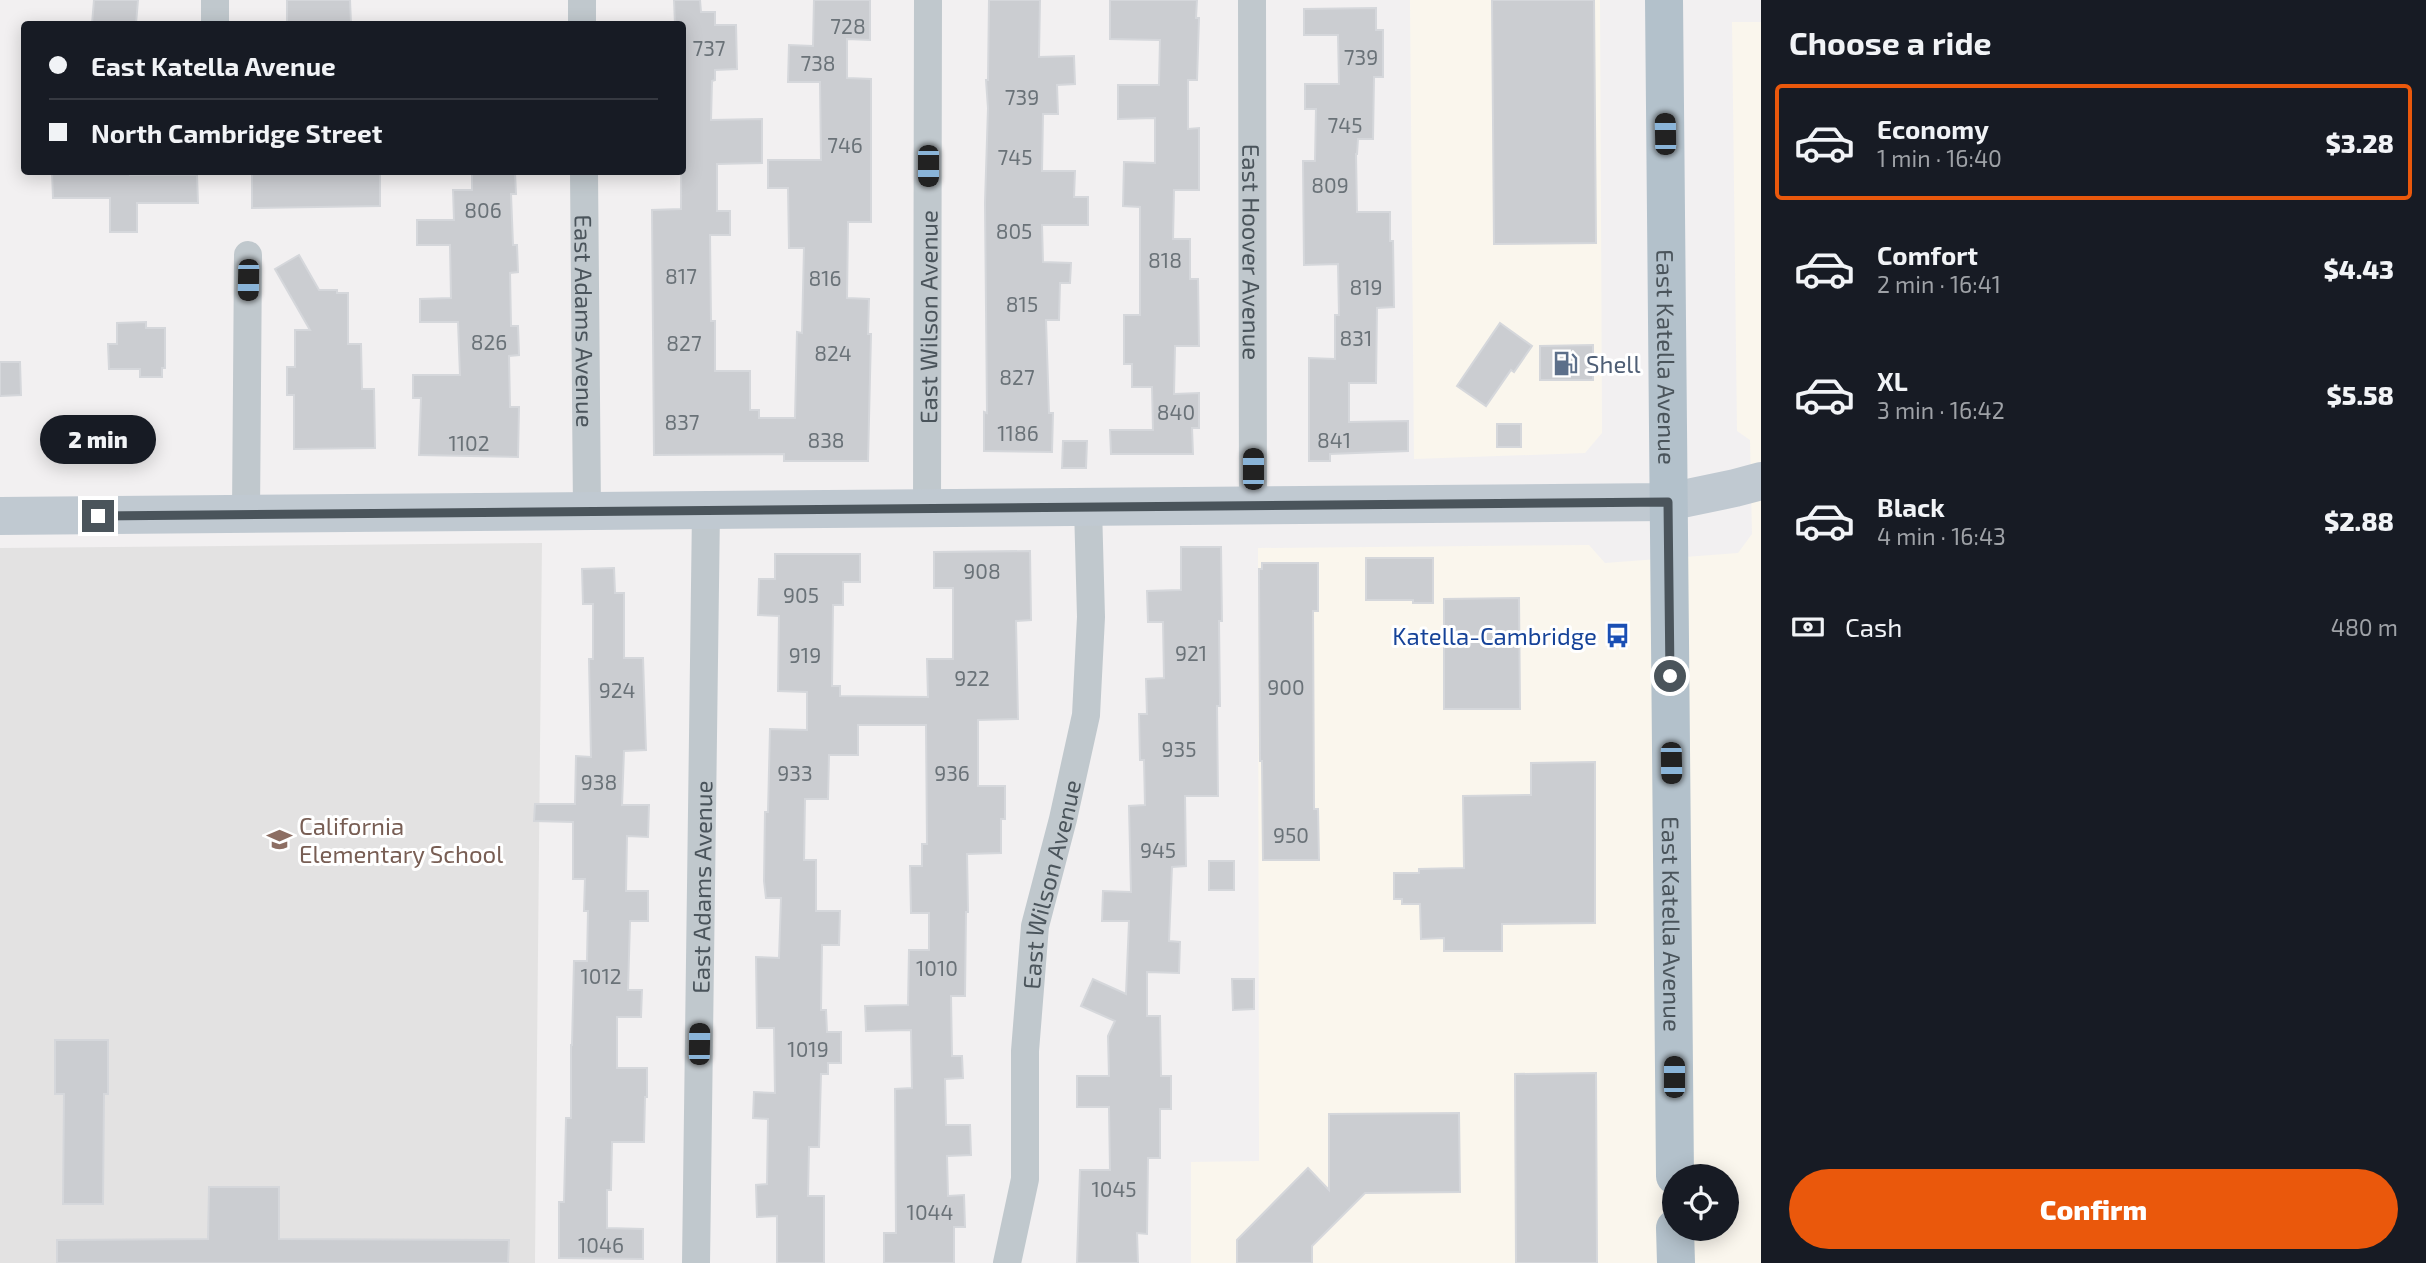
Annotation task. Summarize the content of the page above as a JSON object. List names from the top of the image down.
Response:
{
  "streets": {
    "main road": ["East Katella Avenue"],
    "street": ["East Hoover Avenue", "East Wilson Avenue", "East Adams Avenue"]
  },
  "places": {
    "fuel station": ["Shell"],
    "bus stop": ["Katella-Cambridge"],
    "school or university": ["California Elementary School"]
  },
  "house_numbers": [
    "728",
    "737",
    "739",
    "738",
    "739",
    "745",
    "746",
    "745",
    "809",
    "806",
    "805",
    "818",
    "817",
    "816",
    "819",
    "815",
    "831",
    "826",
    "827",
    "824",
    "827",
    "840",
    "837",
    "1186",
    "838",
    "841",
    "1102",
    "908",
    "905",
    "921",
    "919",
    "922",
    "900",
    "924",
    "935",
    "933",
    "936",
    "938",
    "950",
    "945",
    "1010",
    "1012",
    "1019",
    "1045",
    "1044",
    "1046"
  ],
  "page": {
    "heading": "Choose a ride",
    "banner": ["East Katella Avenue", "North Cambridge Street"],
    "list": [
      {
        "name": "Economy",
        "note": "1 min · 16:40",
        "value": "$3.28"
      },
      {
        "name": "Comfort",
        "note": "2 min · 16:41",
        "value": "$4.43"
      },
      {
        "name": "XL",
        "note": "3 min · 16:42",
        "value": "$5.58"
      },
      {
        "name": "Black",
        "note": "4 min · 16:43",
        "value": "$2.88"
      }
    ],
    "bubble": "2 min",
    "pay": ["Cash", "480 m"],
    "buttons": "Confirm"
  }
}
